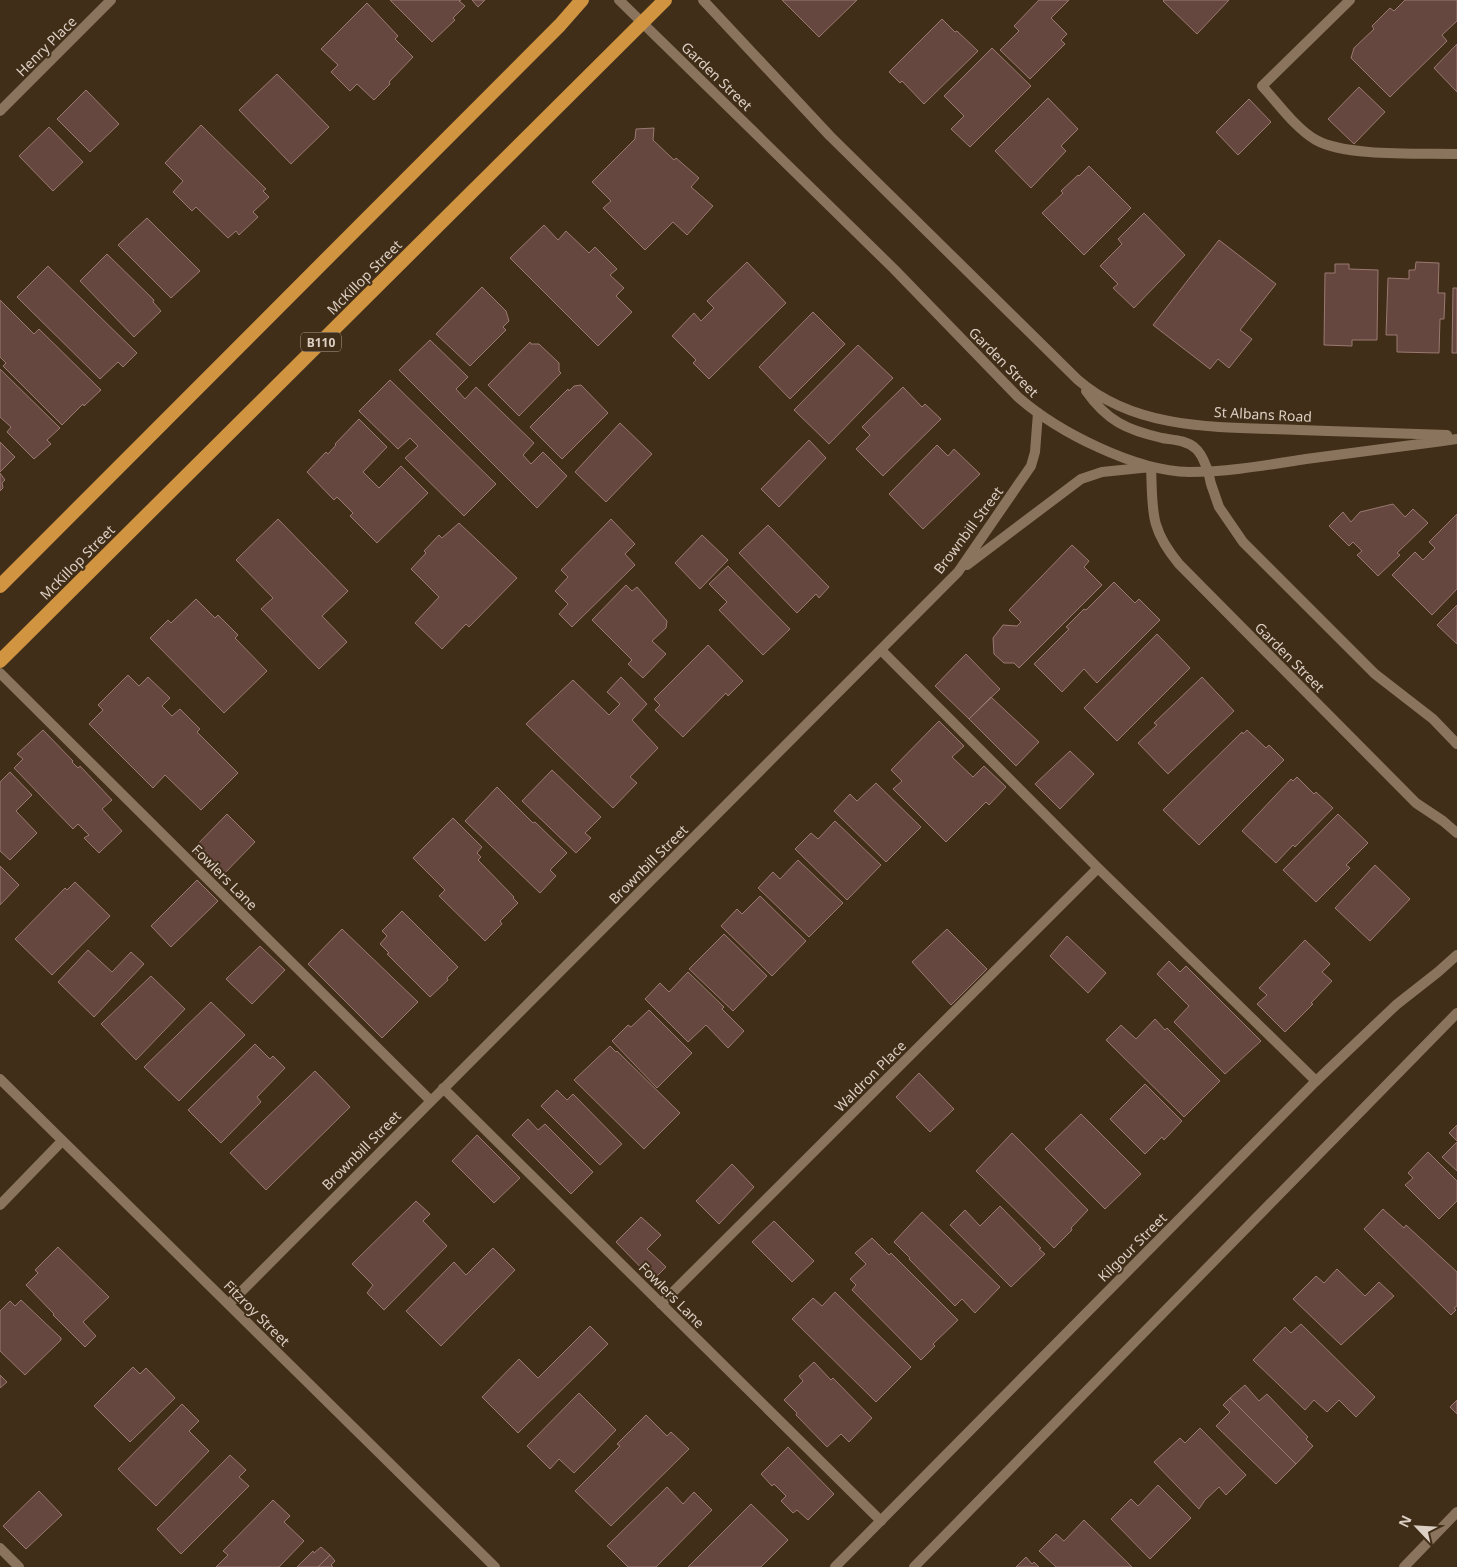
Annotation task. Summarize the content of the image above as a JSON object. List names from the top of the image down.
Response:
{
  "streets": {
    "highway": ["McKillop Street", "B110"],
    "street": [
      "Henry Place",
      "Garden Street",
      "St Albans Road",
      "Brownbill Street",
      "Fowlers Lane",
      "Waldron Place",
      "Kilgour Street",
      "Fitzroy Street"
    ]
  },
  "crossings": [
    ["Garden Street", "McKillop Street"],
    ["Garden Street", "St Albans Road"],
    ["Garden Street", "Brownbill Street"],
    ["Brownbill Street", "Fowlers Lane"],
    ["Brownbill Street", "Fitzroy Street"],
    ["Fowlers Lane", "Waldron Place"],
    ["Fowlers Lane", "Kilgour Street"]
  ],
  "north": "top left"
}
